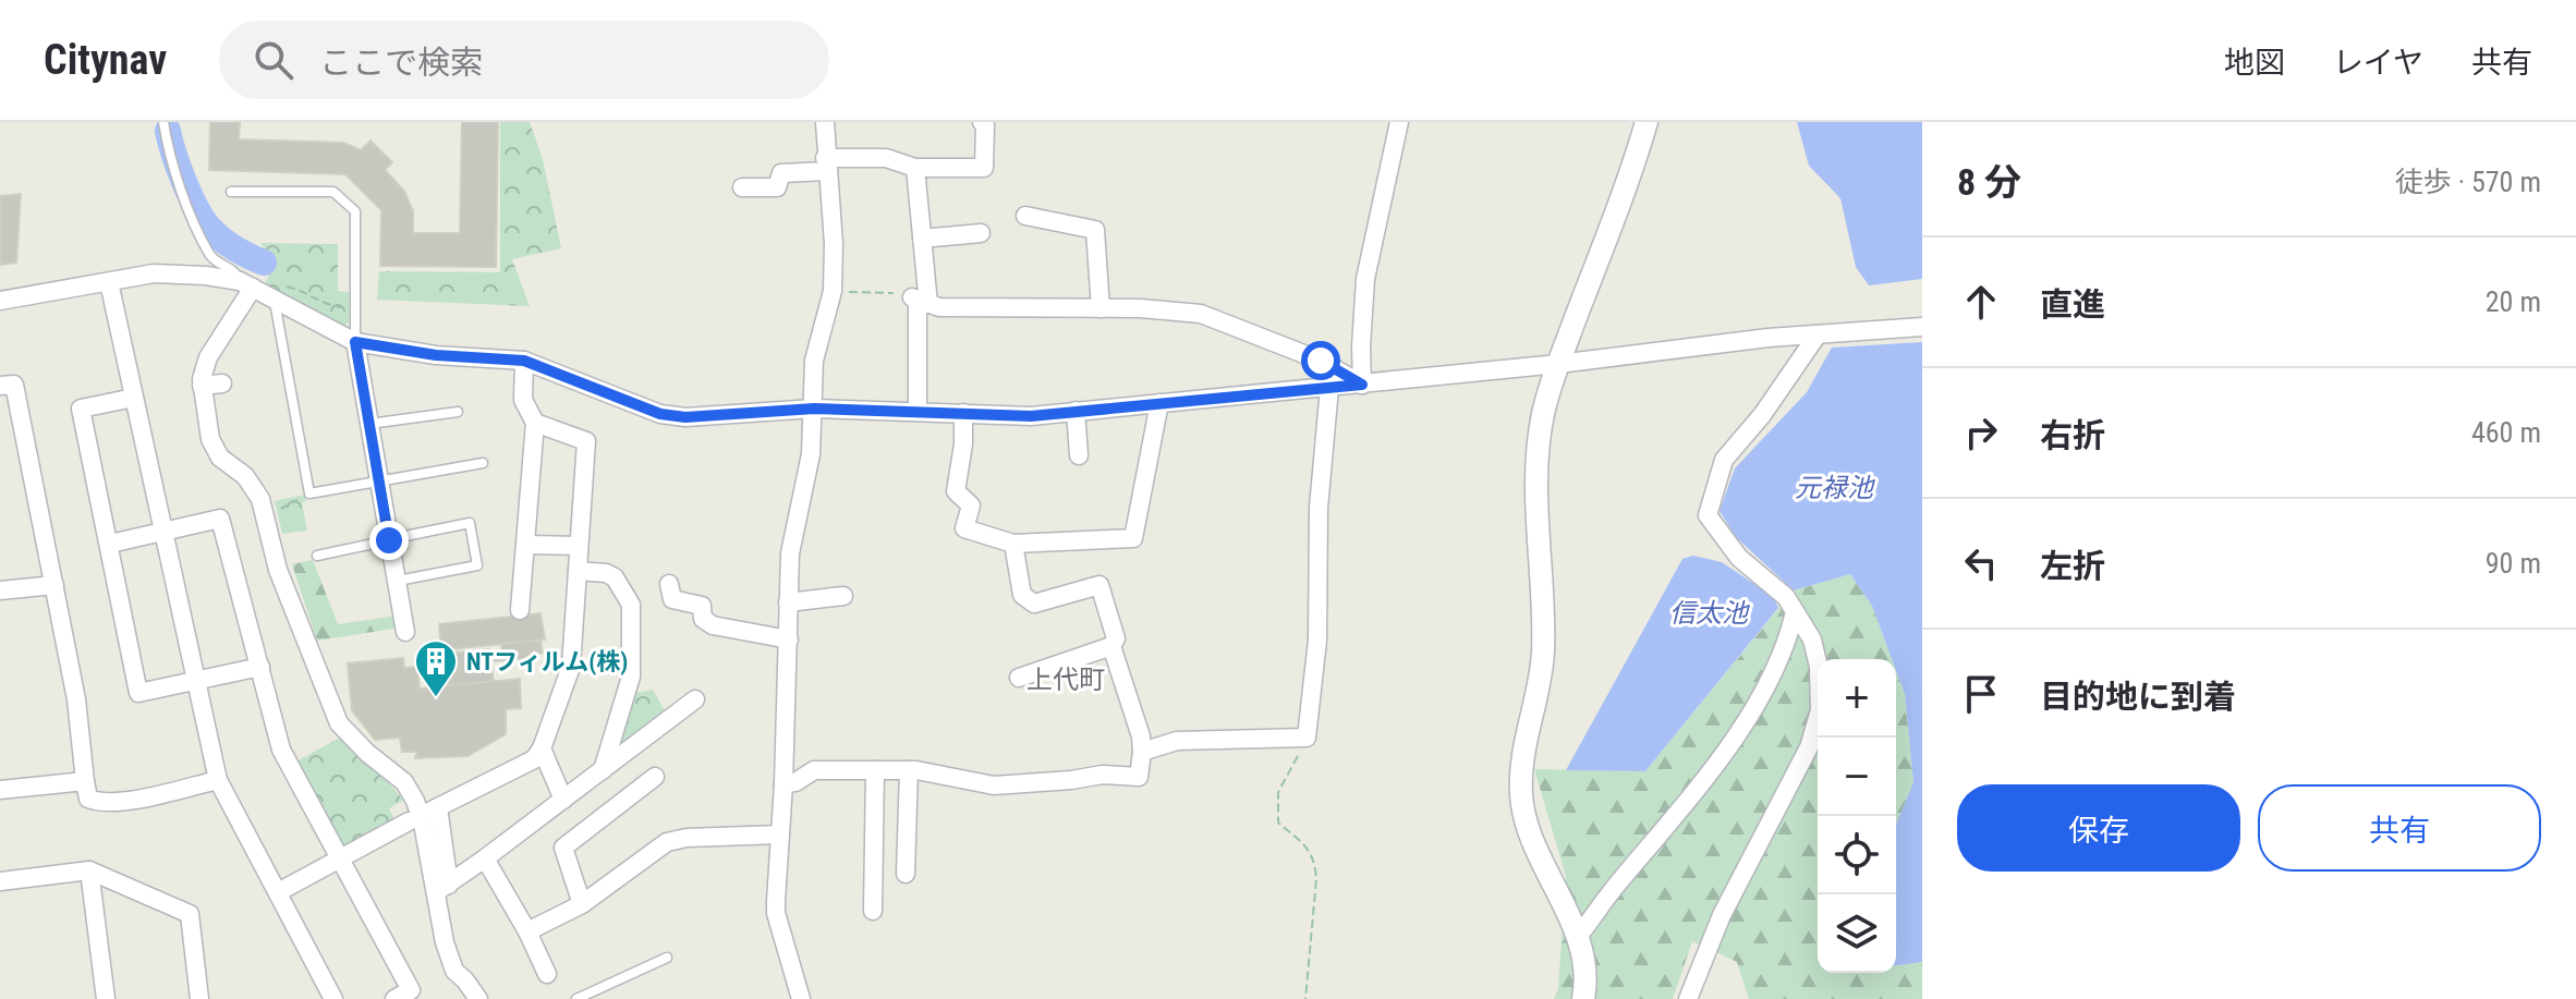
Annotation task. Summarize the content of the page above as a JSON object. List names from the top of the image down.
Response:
{
  "districts": ["上代町"],
  "water": ["元禄池", "信太池"],
  "places": {
    "building": ["NTフィルム(株)"]
  },
  "page": {
    "header": "Citynav",
    "search": "ここで検索",
    "nav": ["地図", "レイヤ", "共有"],
    "heading": ["8 分", "徒歩 · 570 m"],
    "list": [
      ["直進", "20 m"],
      ["右折", "460 m"],
      ["左折", "90 m"],
      "目的地に到着"
    ],
    "map_buttons": ["+", "−"],
    "buttons": ["保存", "共有"]
  }
}
